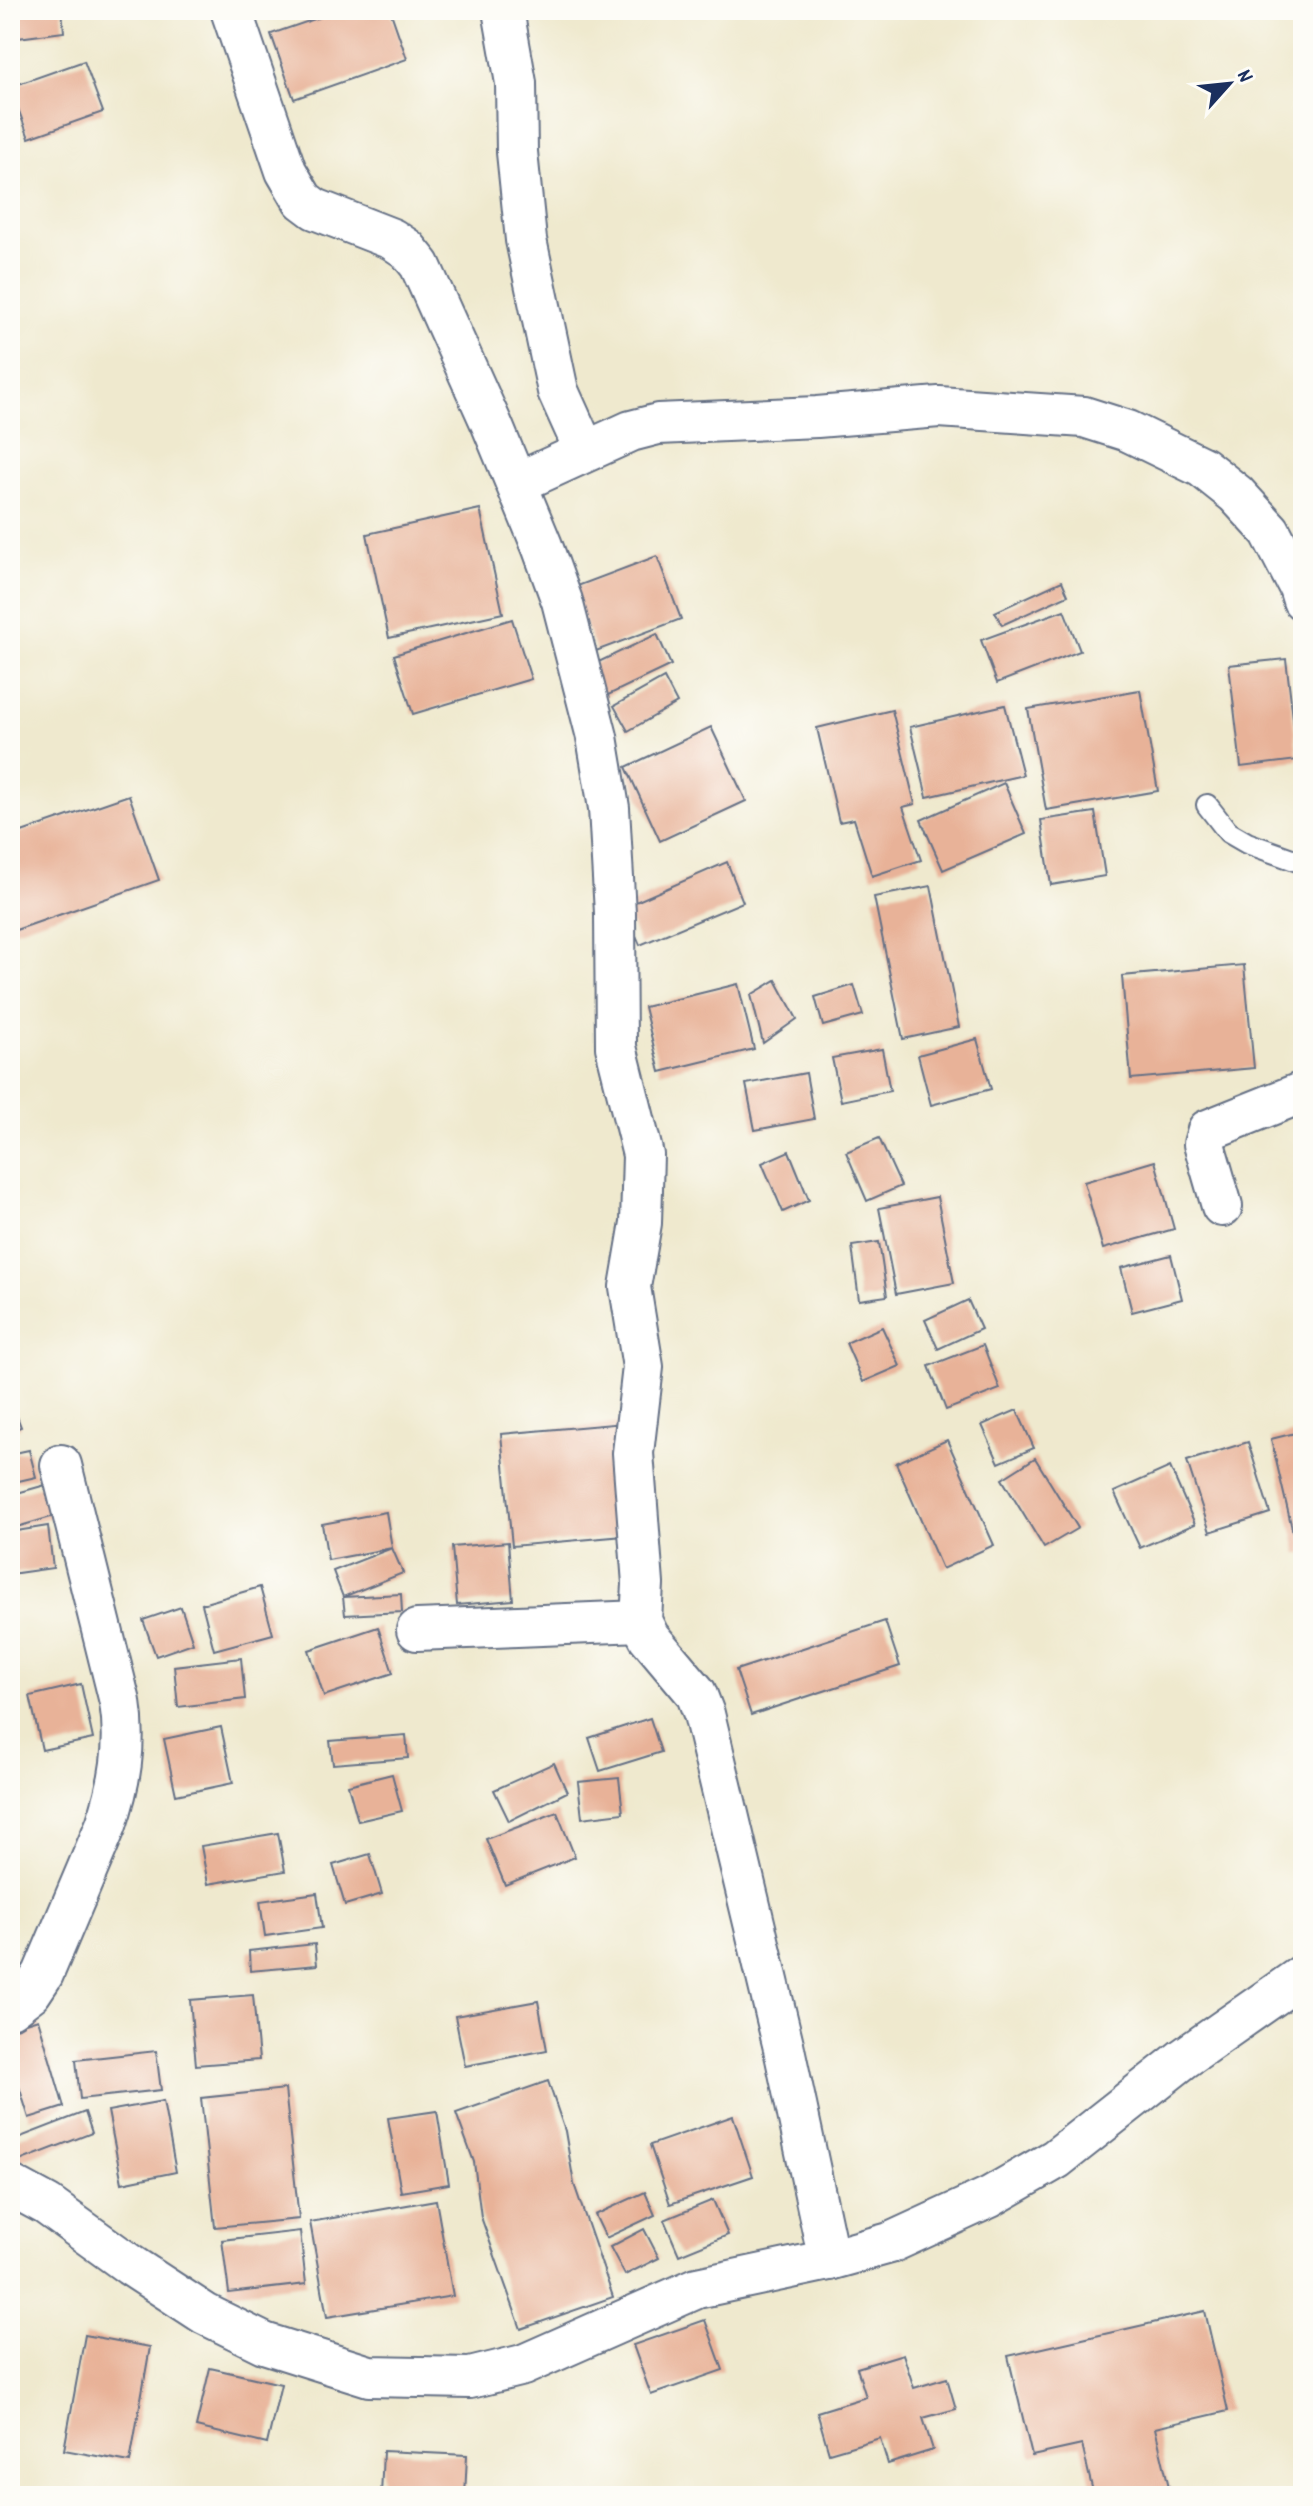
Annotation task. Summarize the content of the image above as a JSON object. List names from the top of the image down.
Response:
{
  "north": "top right"
}
